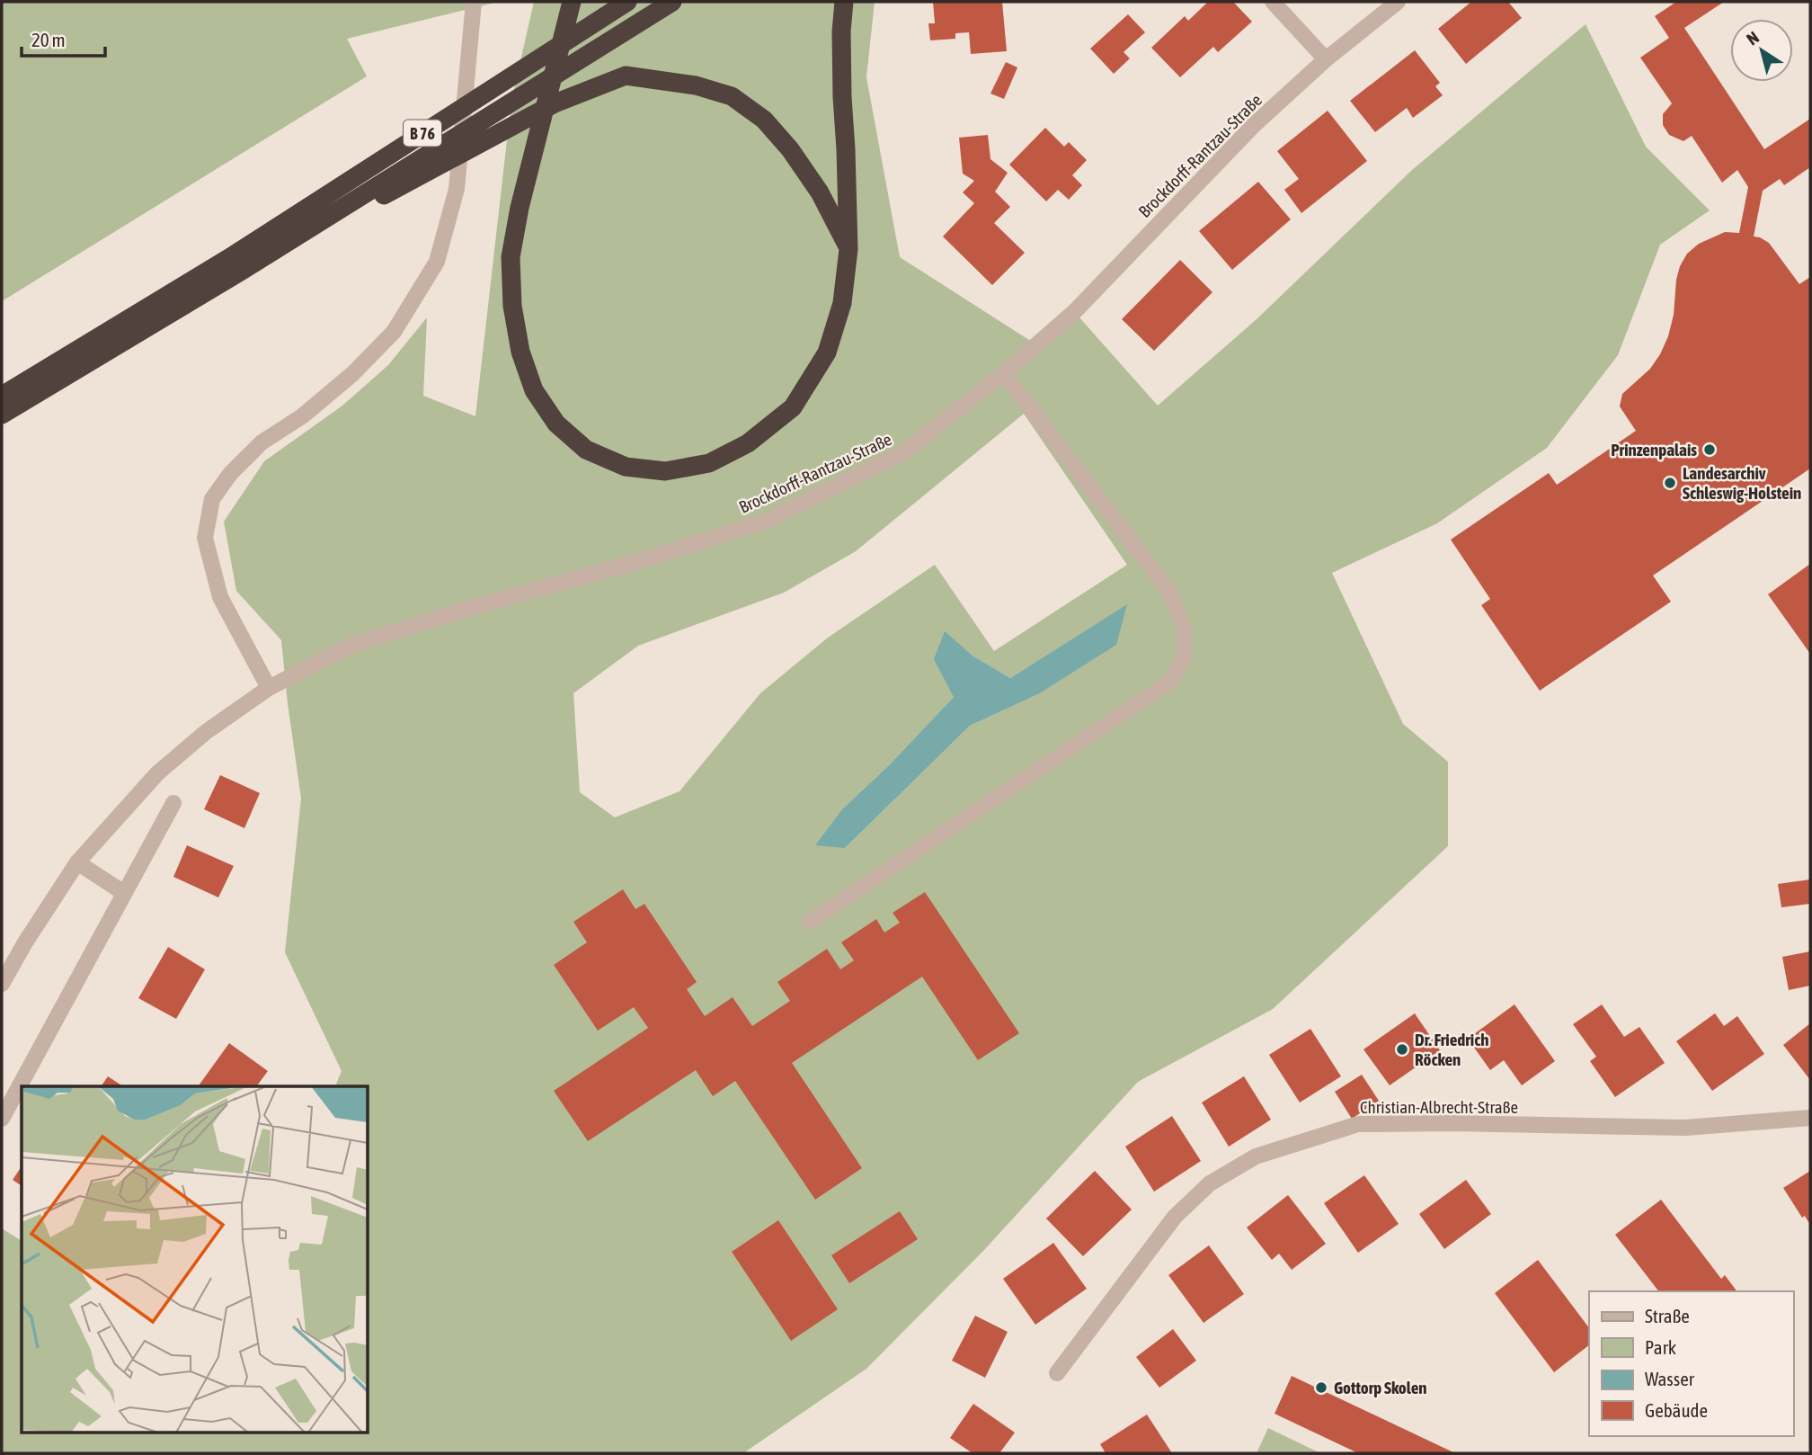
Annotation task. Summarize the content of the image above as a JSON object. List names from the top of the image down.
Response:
{
  "streets": {
    "highway": ["B 76"],
    "street": ["Brockdorff-Rantzau-Straße", "Christian-Albrecht-Straße"]
  },
  "places": [
    "Prinzenpalais",
    "Landesarchiv Schleswig-Holstein",
    "Dr. Friedrich Röcken",
    "Gottorp Skolen"
  ],
  "legend": [
    "Straße",
    "Park",
    "Wasser",
    "Gebäude"
  ],
  "scale_bar": "20 m",
  "north": "top left"
}
